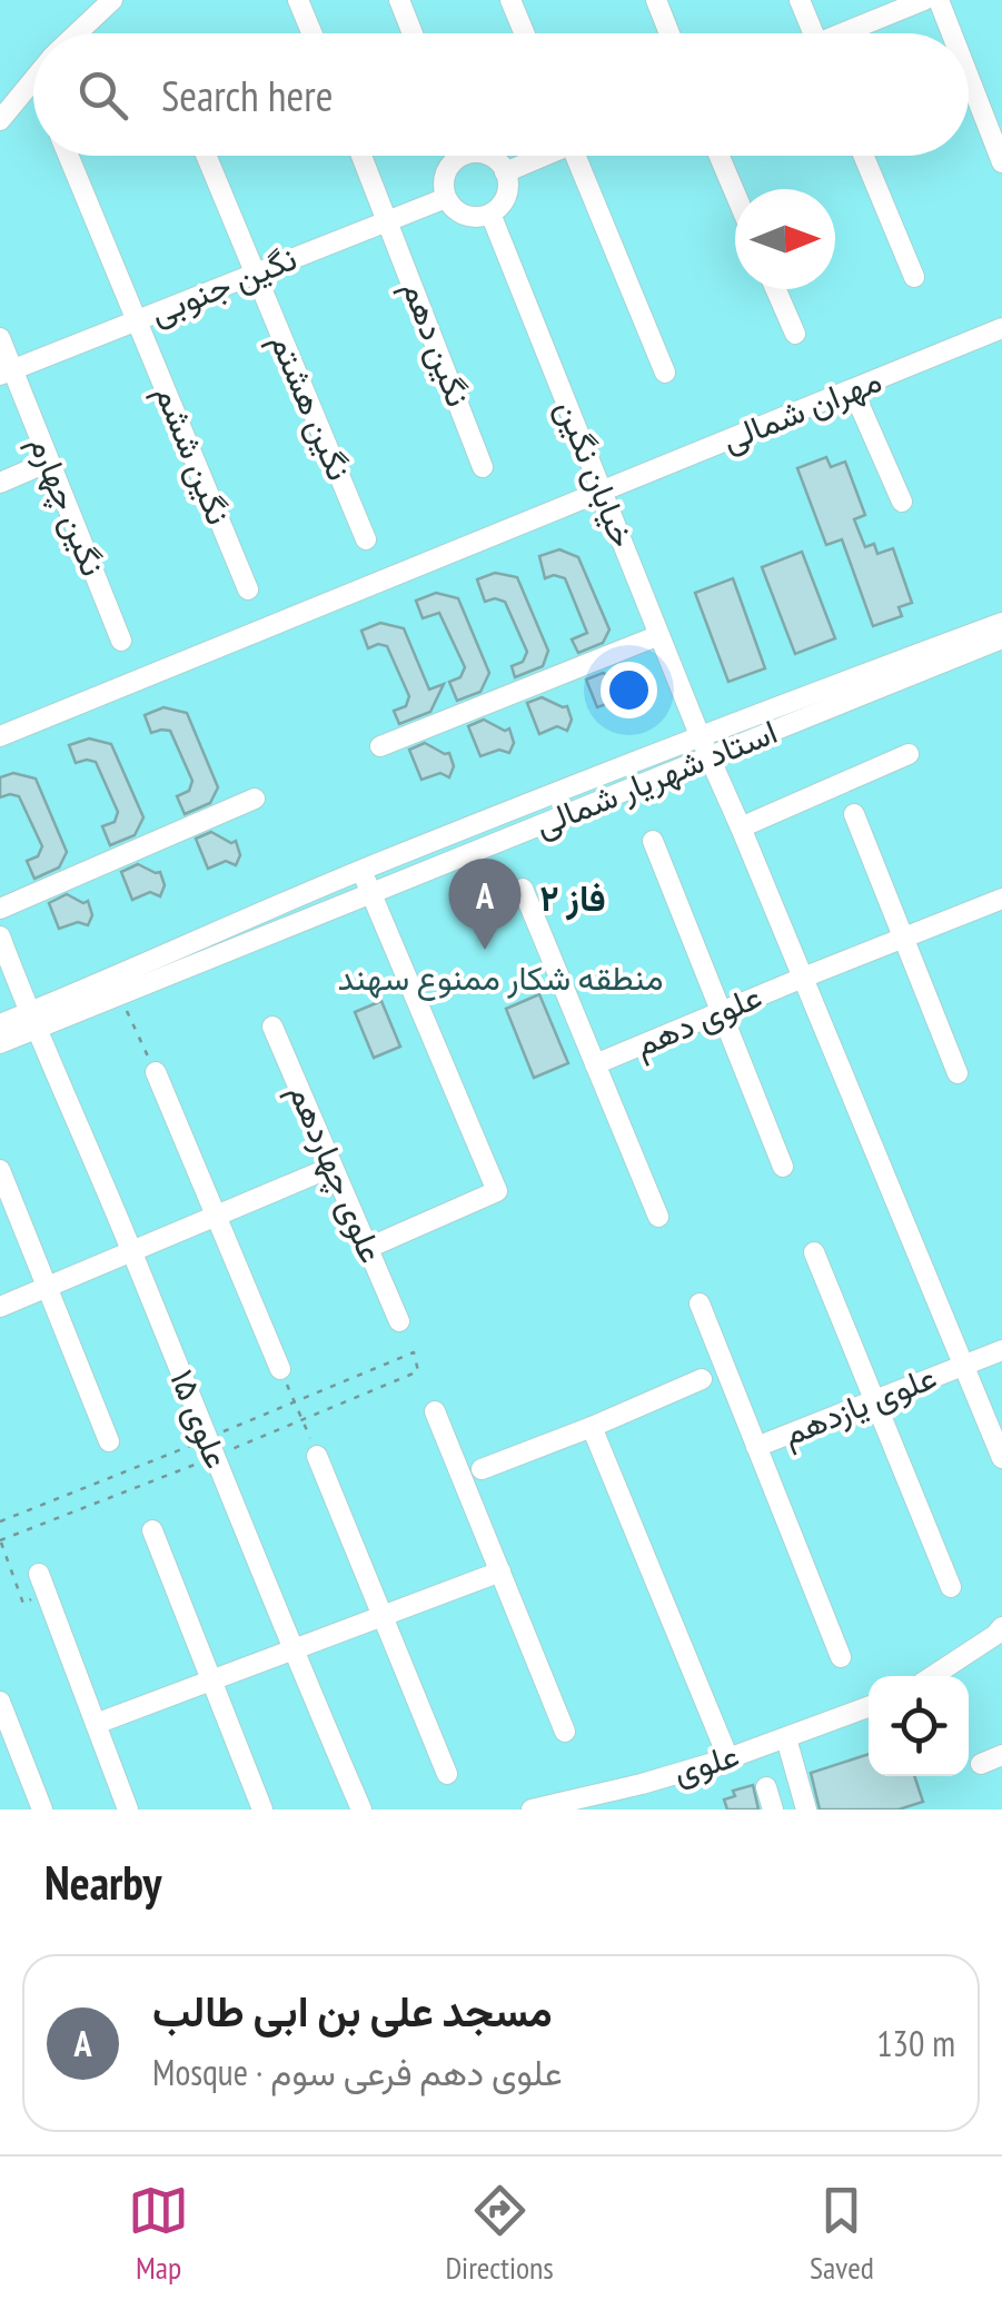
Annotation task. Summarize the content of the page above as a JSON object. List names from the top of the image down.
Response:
{
  "streets": {
    "street": [
      "نگین جنوبی",
      "نگین دهم",
      "نگین هشتم",
      "مهران شمالی",
      "نگین ششم",
      "خیابان نگین",
      "نگین چهارم",
      "استاد شهریار شمالی",
      "علوی دهم",
      "علوی چهاردهم",
      "علوی یازدهم",
      "علوی ۱۵",
      "علوی"
    ]
  },
  "crossings": [
    ["نگین جنوبی", "نگین دهم"],
    ["نگین جنوبی", "نگین هشتم"],
    ["نگین جنوبی", "نگین ششم"],
    ["نگین جنوبی", "نگین چهارم"],
    ["مهران شمالی", "خیابان نگین"],
    ["خیابان نگین", "استاد شهریار شمالی"],
    ["خیابان نگین", "علوی دهم"],
    ["خیابان نگین", "علوی یازدهم"],
    ["استاد شهریار شمالی", "علوی ۱۵"]
  ],
  "districts": ["فاز ۲"],
  "parks": ["منطقه شکار ممنوع سهند"],
  "north": "right",
  "page": {
    "search": "Search here",
    "pins": "A",
    "heading": "Nearby",
    "list": [
      {
        "mark": "A",
        "name": "مسجد علی بن ابی طالب",
        "note": "Mosque · علوی دهم فرعی سوم",
        "value": "130 m"
      }
    ],
    "nav": ["Map", "Directions", "Saved"]
  }
}
